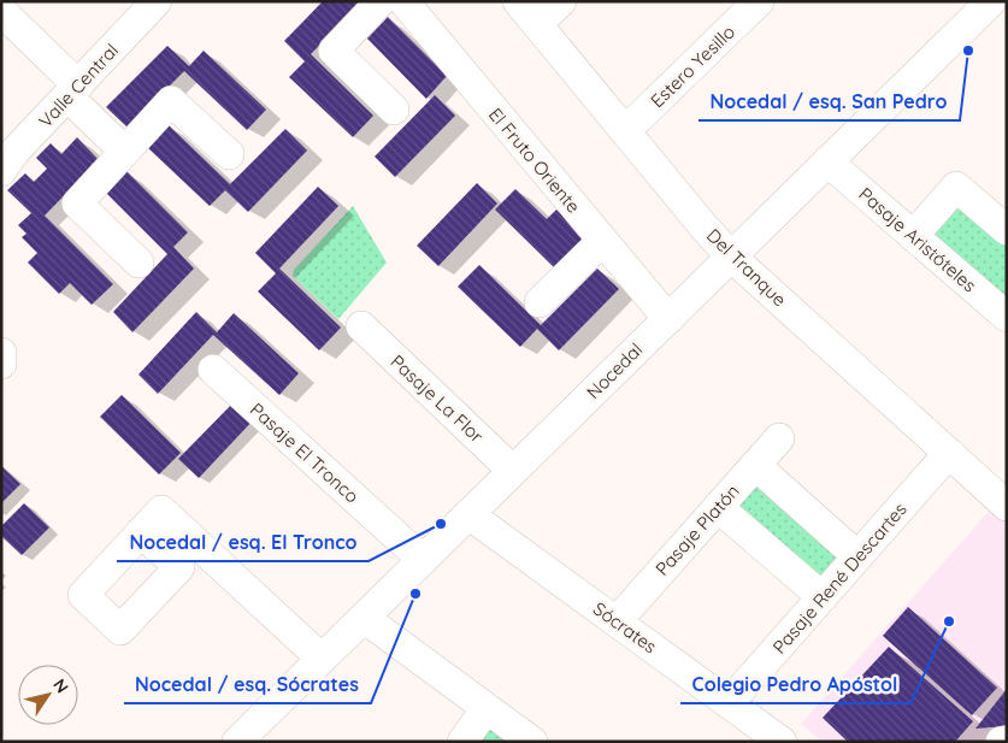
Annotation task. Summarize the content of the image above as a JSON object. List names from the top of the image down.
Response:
{
  "streets": {
    "street": [
      "Estero Yesillo",
      "Valle Central",
      "El Fruto Oriente",
      "Pasaje Aristóteles",
      "Del Tranque",
      "Nocedal",
      "Pasaje La Flor",
      "Pasaje El Tronco",
      "Pasaje Platón",
      "Pasaje René Descartes",
      "Sócrates"
    ]
  },
  "crossings": [
    ["Estero Yesillo", "Del Tranque"],
    ["El Fruto Oriente", "Nocedal"],
    ["Pasaje Aristóteles", "Nocedal"],
    ["Del Tranque", "Nocedal"],
    ["Del Tranque", "Pasaje René Descartes"],
    ["Nocedal", "Pasaje La Flor"],
    ["Nocedal", "Pasaje El Tronco"],
    ["Nocedal", "Sócrates"],
    ["Pasaje Platón", "Sócrates"],
    ["Pasaje René Descartes", "Sócrates"]
  ],
  "places": [
    "Nocedal / esq. San Pedro",
    "Nocedal / esq. El Tronco",
    "Nocedal / esq. Sócrates",
    "Colegio Pedro Apóstol"
  ],
  "north": "top right"
}
